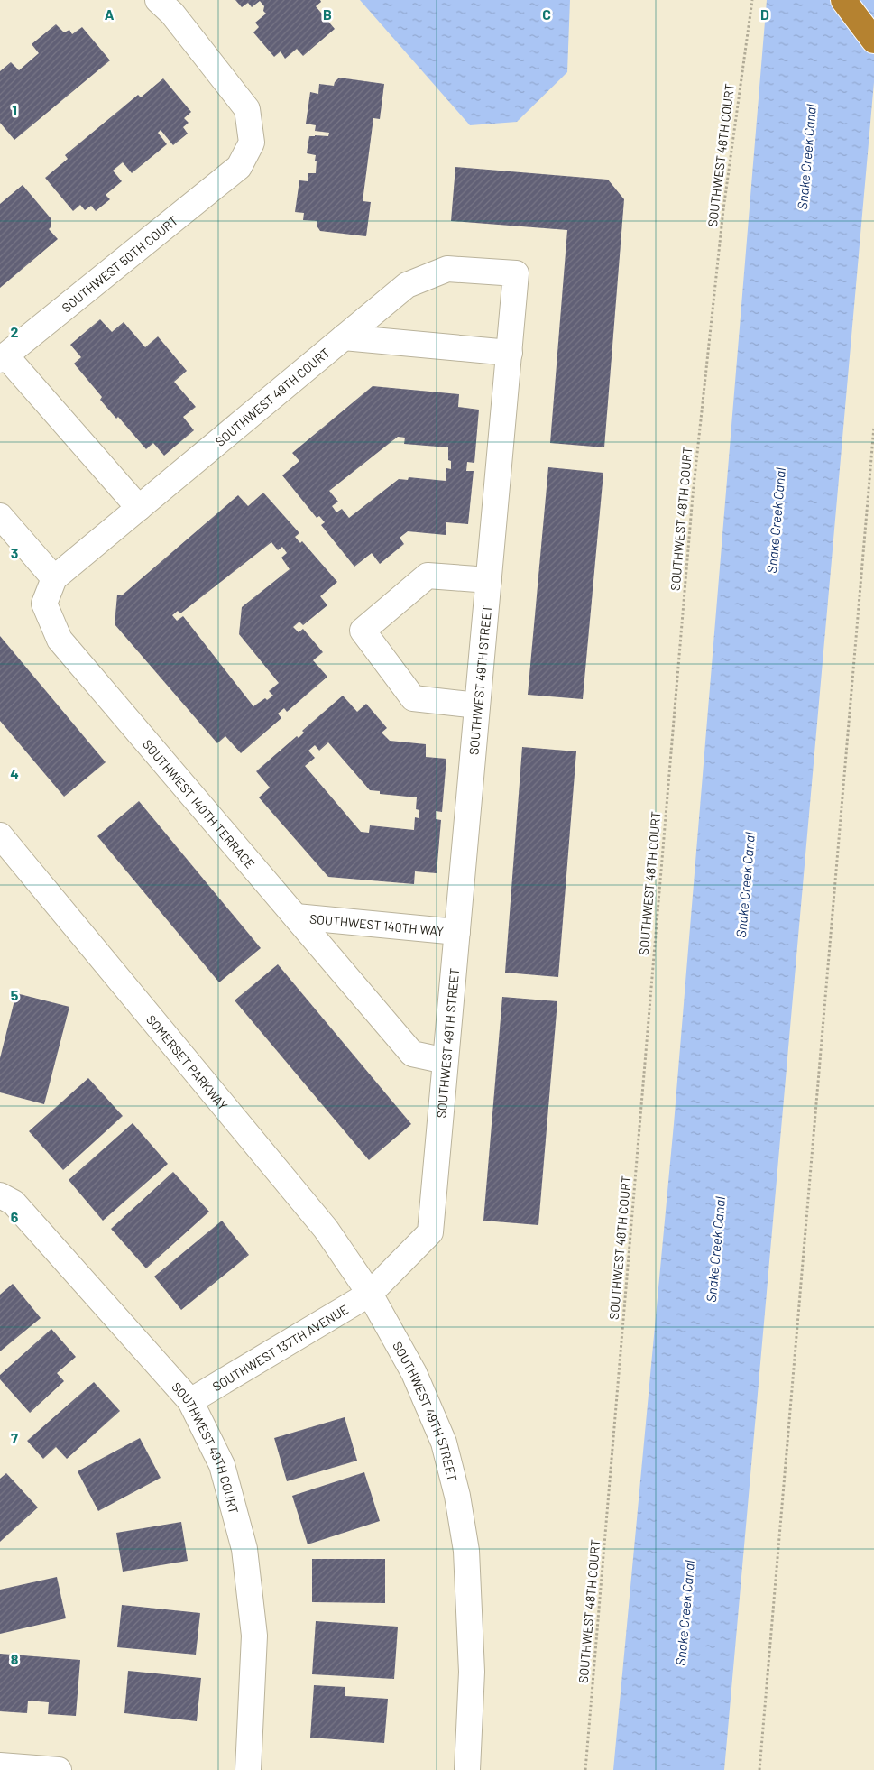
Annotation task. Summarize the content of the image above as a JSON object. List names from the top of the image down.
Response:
{
  "streets": {
    "street": [
      "SOUTHWEST 50TH COURT",
      "SOUTHWEST 49TH COURT",
      "SOUTHWEST 49TH STREET",
      "SOUTHWEST 140TH TERRACE",
      "SOUTHWEST 140TH WAY",
      "SOMERSET PARKWAY",
      "SOUTHWEST 137TH AVENUE"
    ],
    "path": ["SOUTHWEST 48TH COURT"]
  },
  "crossings": [
    ["SOUTHWEST 49TH COURT", "SOUTHWEST 49TH STREET"],
    ["SOUTHWEST 49TH COURT", "SOUTHWEST 140TH TERRACE"],
    ["SOUTHWEST 49TH COURT", "SOUTHWEST 137TH AVENUE"],
    ["SOUTHWEST 49TH STREET", "SOUTHWEST 140TH TERRACE"],
    ["SOUTHWEST 49TH STREET", "SOUTHWEST 140TH WAY"],
    ["SOUTHWEST 49TH STREET", "SOMERSET PARKWAY"],
    ["SOUTHWEST 49TH STREET", "SOUTHWEST 137TH AVENUE"],
    ["SOUTHWEST 140TH TERRACE", "SOUTHWEST 140TH WAY"],
    ["SOMERSET PARKWAY", "SOUTHWEST 137TH AVENUE"]
  ],
  "water": ["Snake Creek Canal"],
  "grid": {
    "columns": [
      "A",
      "B",
      "C",
      "D"
    ],
    "rows": [
      "1",
      "2",
      "3",
      "4",
      "5",
      "6",
      "7",
      "8"
    ]
  }
}
